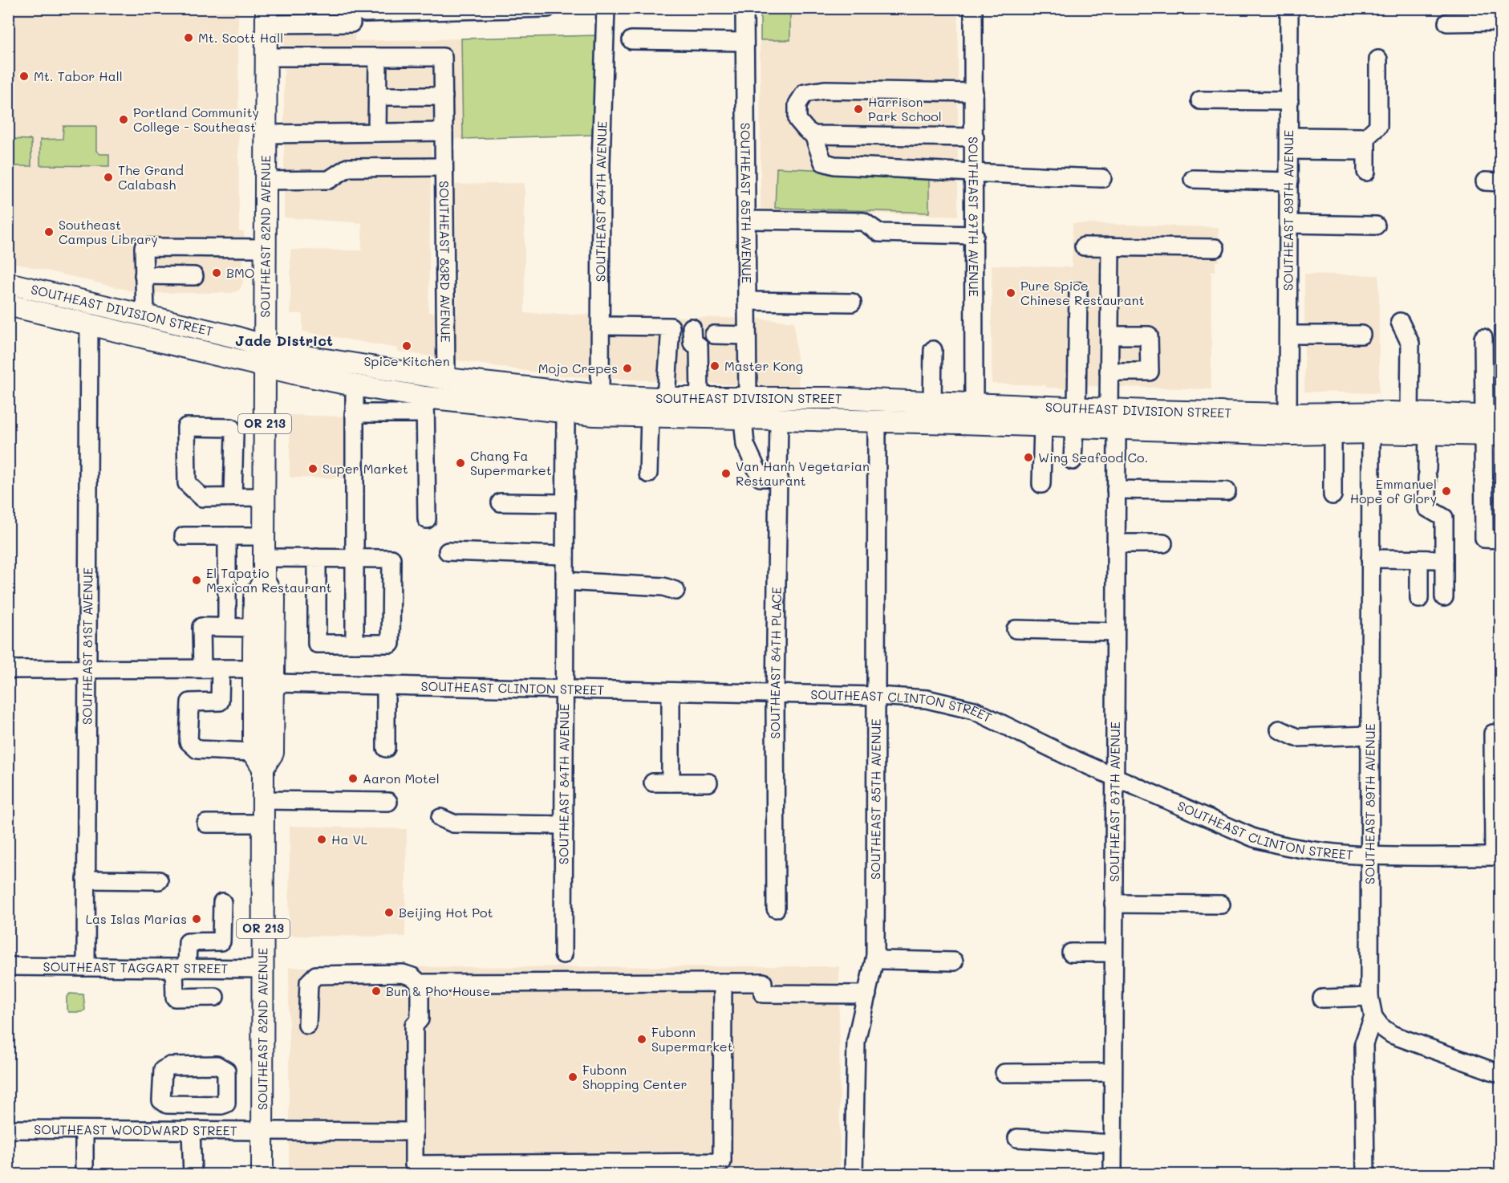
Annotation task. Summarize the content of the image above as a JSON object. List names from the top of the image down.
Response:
{
  "streets": {
    "main road": ["SOUTHEAST 82ND AVENUE", "SOUTHEAST DIVISION STREET", "OR 213"],
    "street": [
      "SOUTHEAST 84TH AVENUE",
      "SOUTHEAST 85TH AVENUE",
      "SOUTHEAST 89TH AVENUE",
      "SOUTHEAST 87TH AVENUE",
      "SOUTHEAST 83RD AVENUE",
      "SOUTHEAST 81ST AVENUE",
      "SOUTHEAST 84TH PLACE",
      "SOUTHEAST CLINTON STREET",
      "SOUTHEAST TAGGART STREET",
      "SOUTHEAST WOODWARD STREET"
    ]
  },
  "crossings": [
    ["SOUTHEAST 84TH AVENUE", "SOUTHEAST DIVISION STREET"],
    ["SOUTHEAST 84TH AVENUE", "SOUTHEAST CLINTON STREET"],
    ["SOUTHEAST 85TH AVENUE", "SOUTHEAST DIVISION STREET"],
    ["SOUTHEAST 85TH AVENUE", "SOUTHEAST 84TH PLACE"],
    ["SOUTHEAST 85TH AVENUE", "SOUTHEAST CLINTON STREET"],
    ["SOUTHEAST 89TH AVENUE", "SOUTHEAST DIVISION STREET"],
    ["SOUTHEAST 89TH AVENUE", "SOUTHEAST CLINTON STREET"],
    ["SOUTHEAST 87TH AVENUE", "SOUTHEAST DIVISION STREET"],
    ["SOUTHEAST 87TH AVENUE", "SOUTHEAST CLINTON STREET"],
    ["SOUTHEAST 82ND AVENUE", "SOUTHEAST DIVISION STREET"],
    ["SOUTHEAST 82ND AVENUE", "SOUTHEAST CLINTON STREET"],
    ["SOUTHEAST 82ND AVENUE", "SOUTHEAST TAGGART STREET"],
    ["SOUTHEAST 82ND AVENUE", "SOUTHEAST WOODWARD STREET"],
    ["SOUTHEAST 83RD AVENUE", "SOUTHEAST DIVISION STREET"],
    ["SOUTHEAST DIVISION STREET", "SOUTHEAST 81ST AVENUE"],
    ["SOUTHEAST DIVISION STREET", "SOUTHEAST 84TH PLACE"],
    ["SOUTHEAST 81ST AVENUE", "SOUTHEAST TAGGART STREET"],
    ["SOUTHEAST 84TH PLACE", "SOUTHEAST CLINTON STREET"]
  ],
  "districts": ["Jade District"],
  "places": [
    "Mt. Scott Hall",
    "Mt. Tabor Hall",
    "Harrison Park School",
    "Portland Community College - Southeast",
    "The Grand Calabash",
    "Southeast Campus Library",
    "BMO",
    "Pure Spice Chinese Restaurant",
    "Spice Kitchen",
    "Master Kong",
    "Mojo Crepes",
    "Wing Seafood Co.",
    "Chang Fa Supermarket",
    "Super Market",
    "Van Hanh Vegetarian Restaurant",
    "Emmanuel Hope of Glory",
    "El Tapatio Mexican Restaurant",
    "Aaron Motel",
    "Ha VL",
    "Beijing Hot Pot",
    "Las Islas Marias",
    "Bun & Pho House",
    "Fubonn Supermarket",
    "Fubonn Shopping Center"
  ]
}
